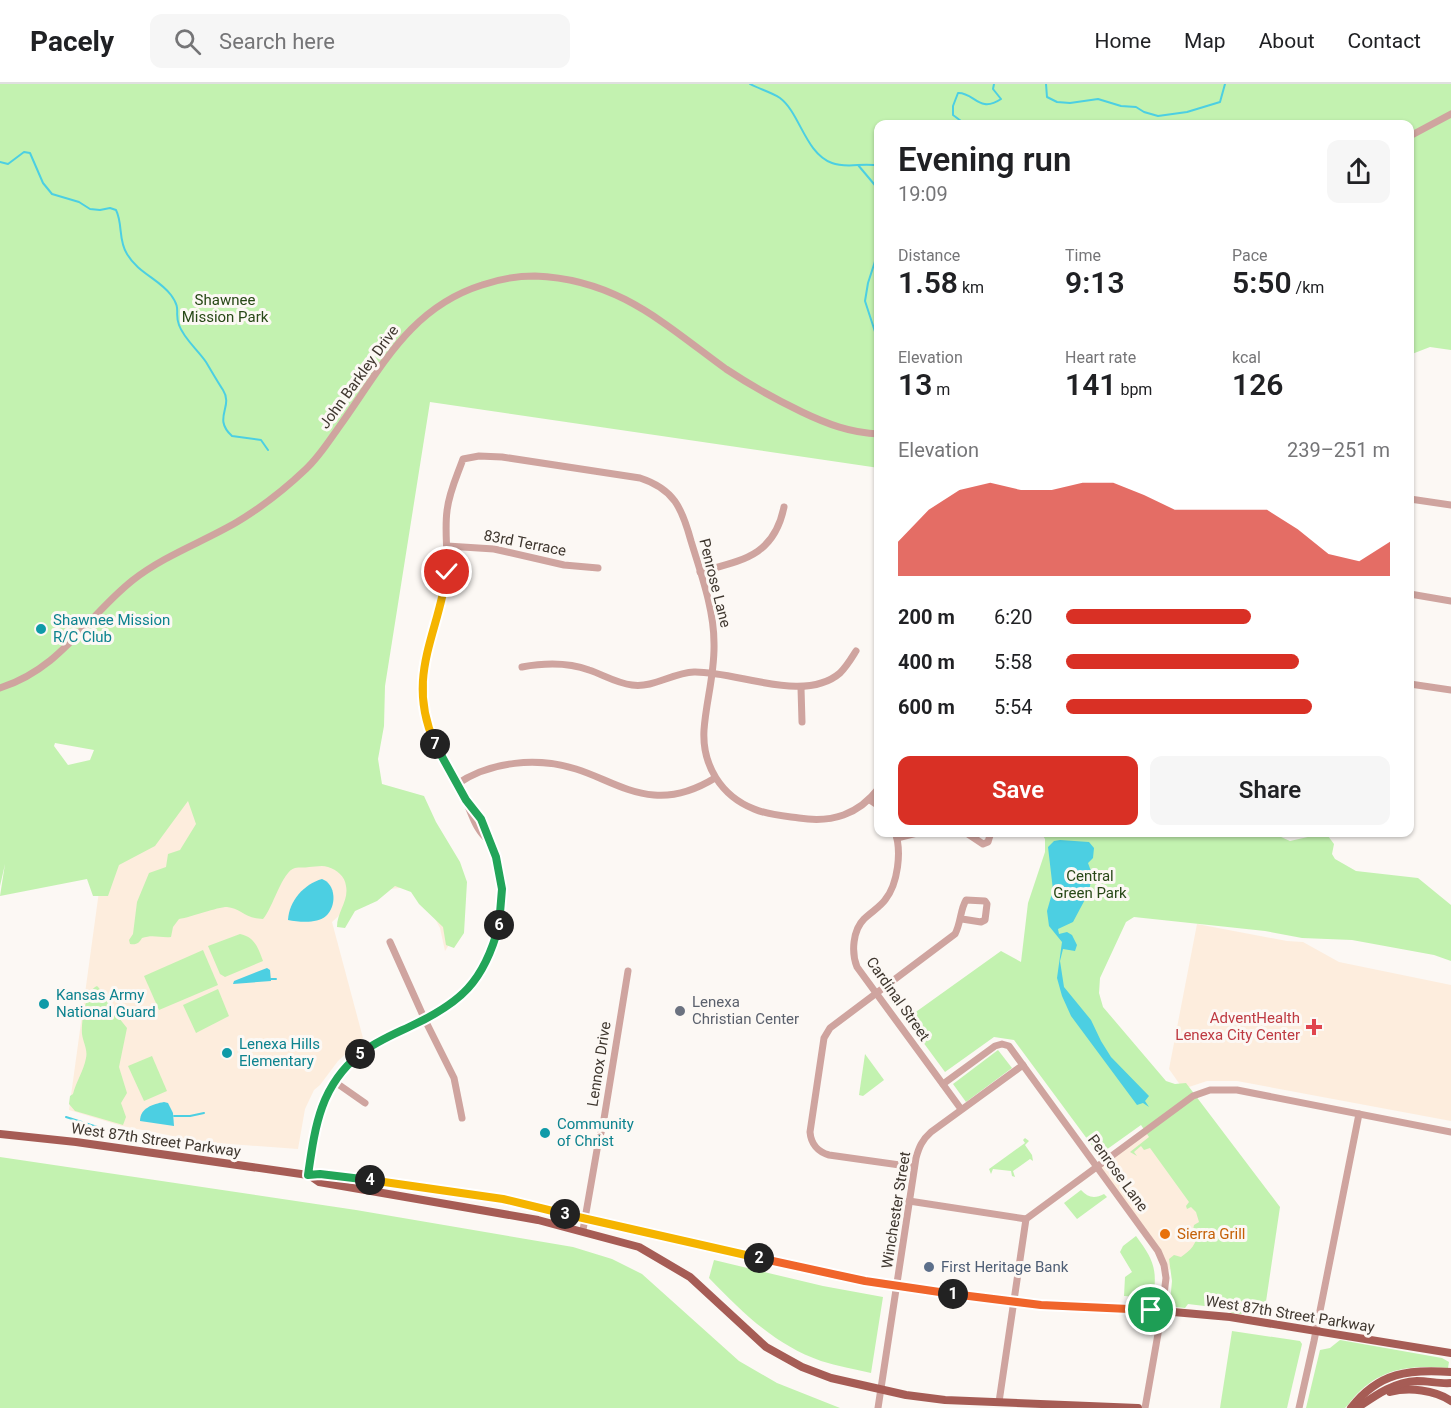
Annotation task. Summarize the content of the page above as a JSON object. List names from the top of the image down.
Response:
{
  "streets": {
    "main road": ["West 87th Street Parkway"],
    "street": [
      "John Barkley Drive",
      "83rd Terrace",
      "Penrose Lane",
      "Cardinal Street",
      "Lennox Drive",
      "Winchester Street"
    ]
  },
  "crossings": [
    ["83rd Terrace", "Penrose Lane"],
    ["Penrose Lane", "Cardinal Street"],
    ["Penrose Lane", "West 87th Street Parkway"],
    ["Penrose Lane", "Winchester Street"],
    ["Cardinal Street", "Winchester Street"],
    ["Lennox Drive", "West 87th Street Parkway"],
    ["West 87th Street Parkway", "Winchester Street"]
  ],
  "parks": ["Shawnee Mission Park", "Central Green Park"],
  "places": {
    "other": [
      "Shawnee Mission R/C Club",
      "Kansas Army National Guard",
      "Lenexa Christian Center",
      "Lenexa Hills Elementary",
      "Community of Christ",
      "Sierra Grill",
      "First Heritage Bank"
    ],
    "health": ["AdventHealth Lenexa City Center"]
  },
  "page": {
    "header": "Pacely",
    "search": "Search here",
    "nav": [
      "Home",
      "Map",
      "About",
      "Contact"
    ],
    "heading": ["Evening run", "19:09"],
    "stats": [
      ["Distance", "1.58 km"],
      ["Time", "9:13"],
      ["Pace", "5:50 /km"],
      ["Elevation", "13 m"],
      ["Heart rate", "141 bpm"],
      ["kcal", "126"]
    ],
    "chart": ["Elevation", "239–251 m"],
    "list": [
      {
        "name": "200 m",
        "note": "6:20"
      },
      {
        "name": "400 m",
        "note": "5:58"
      },
      {
        "name": "600 m",
        "note": "5:54"
      }
    ],
    "pins": [
      "7",
      "6",
      "5",
      "4",
      "3",
      "2",
      "1"
    ],
    "buttons": ["Save", "Share"]
  }
}
